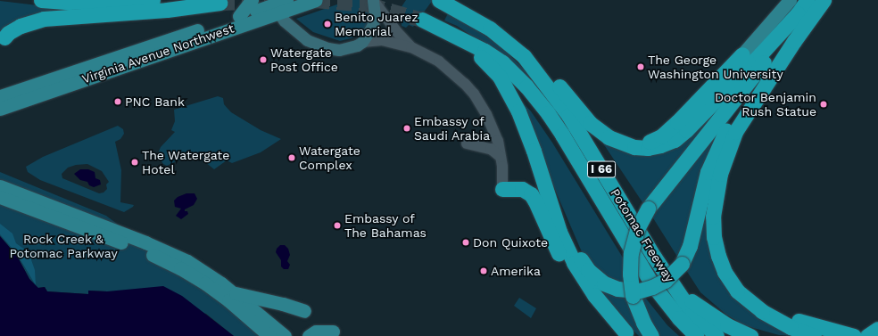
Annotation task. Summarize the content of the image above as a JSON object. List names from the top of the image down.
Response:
{
  "streets": {
    "highway": ["I 66", "Potomac Freeway"],
    "main road": ["Virginia Avenue Northwest"]
  },
  "crossings": [
    ["I 66", "Potomac Freeway"]
  ],
  "parks": ["Rock Creek & Potomac Parkway"],
  "places": [
    "Benito Juarez Memorial",
    "Watergate Post Office",
    "The George Washington University",
    "PNC Bank",
    "Doctor Benjamin Rush Statue",
    "Embassy of Saudi Arabia",
    "Watergate Complex",
    "The Watergate Hotel",
    "Embassy of The Bahamas",
    "Don Quixote",
    "Amerika"
  ]
}
